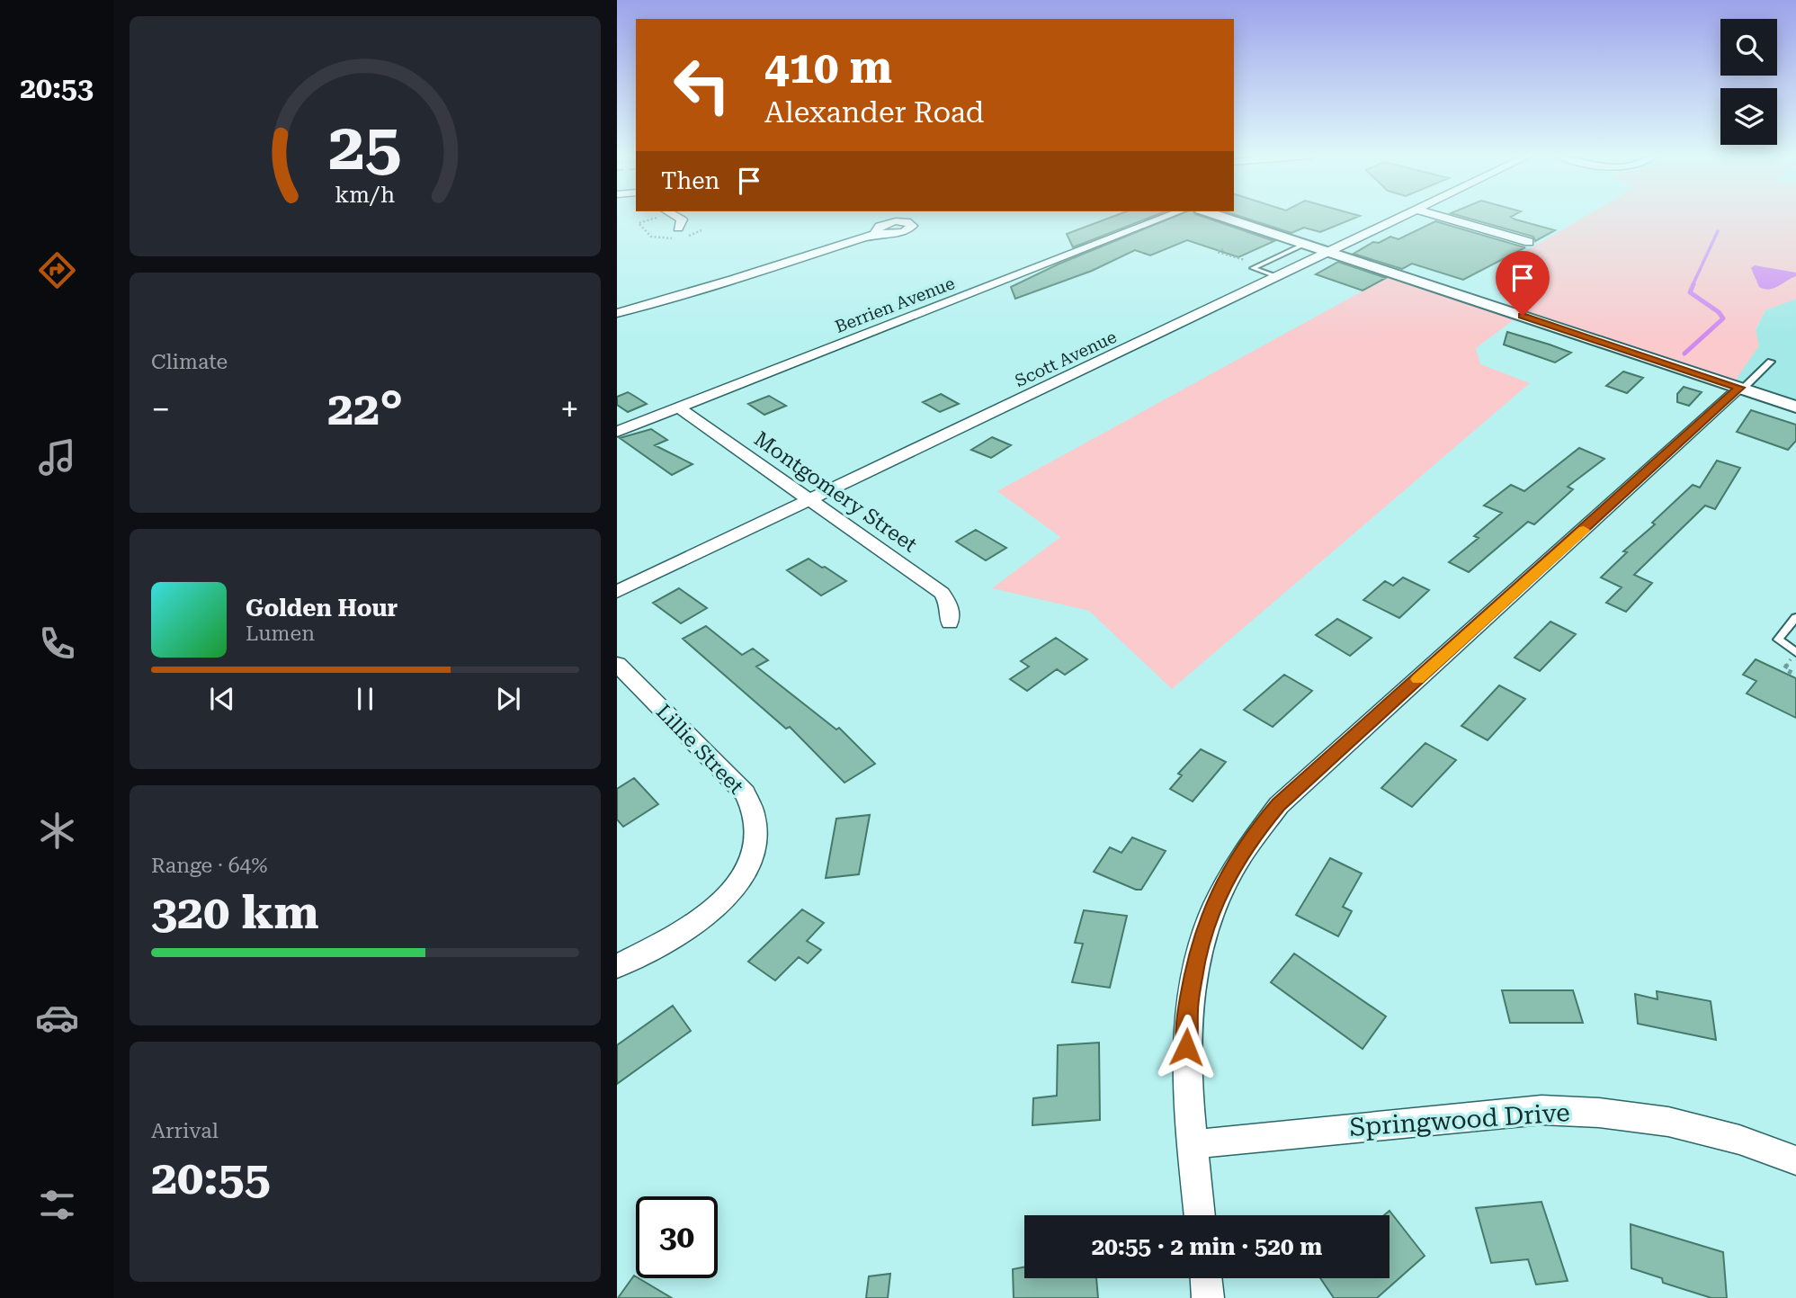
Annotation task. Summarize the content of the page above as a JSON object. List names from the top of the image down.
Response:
{
  "streets": {
    "street": [
      "Berrien Avenue",
      "Scott Avenue",
      "Montgomery Street",
      "Lillie Street",
      "Springwood Drive"
    ]
  },
  "crossings": [
    ["Berrien Avenue", "Montgomery Street"],
    ["Scott Avenue", "Montgomery Street"]
  ],
  "page": {
    "tabs": "20:53",
    "turn": ["410 m", "Alexander Road"],
    "then": "Then",
    "tile": [
      "Climate",
      ["Range · 64%", "320 km"],
      ["Arrival", "20:55"]
    ],
    "heat": ["−", "22°", "+"],
    "song": ["Golden Hour", "Lumen"],
    "limit": "30",
    "trip": "20:55 · 2 min · 520 m",
    "gauge": ["25", "km/h"]
  }
}
